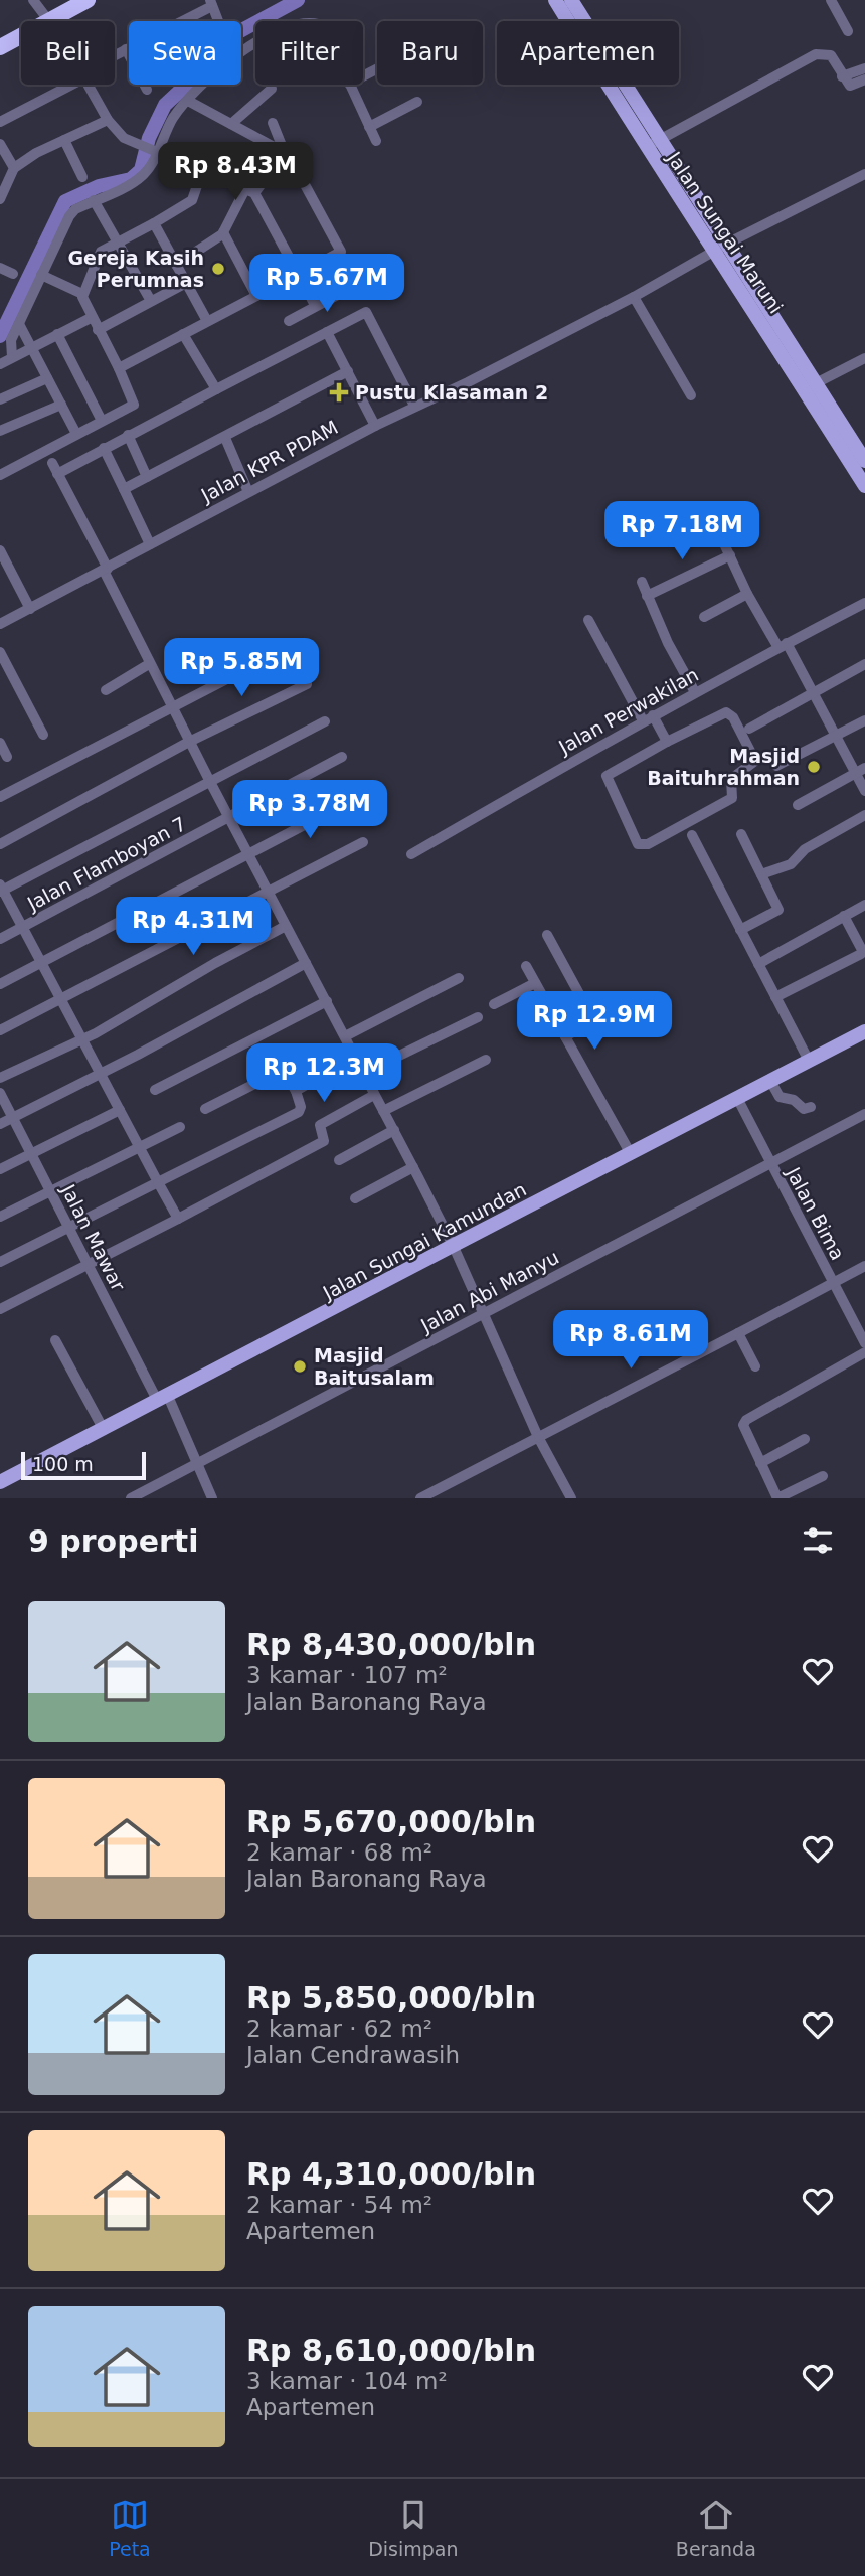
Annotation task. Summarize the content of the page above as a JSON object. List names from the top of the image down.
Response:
{
  "streets": {
    "main road": ["Jalan Sungai Maruni", "Jalan Sungai Kamundan"],
    "street": [
      "Jalan KPR PDAM",
      "Jalan Perwakilan",
      "Jalan Flamboyan 7",
      "Jalan Bima",
      "Jalan Mawar",
      "Jalan Abi Manyu"
    ]
  },
  "crossings": [
    ["Jalan Sungai Maruni", "Jalan KPR PDAM"],
    ["Jalan Bima", "Jalan Sungai Kamundan"],
    ["Jalan Bima", "Jalan Abi Manyu"],
    ["Jalan Mawar", "Jalan Sungai Kamundan"],
    ["Jalan Mawar", "Jalan Abi Manyu"]
  ],
  "places": {
    "other": ["Gereja Kasih Perumnas", "Masjid Baituhrahman", "Masjid Baitusalam"],
    "health": ["Pustu Klasaman 2"]
  },
  "scale_bar": "100 m",
  "page": {
    "chip": [
      "Beli",
      "Sewa",
      "Filter",
      "Baru",
      "Apartemen"
    ],
    "price": [
      "Rp 8.43M",
      "Rp 5.67M",
      "Rp 7.18M",
      "Rp 5.85M",
      "Rp 3.78M",
      "Rp 4.31M",
      "Rp 12.9M",
      "Rp 12.3M",
      "Rp 8.61M"
    ],
    "scale": "100 m",
    "heading": "9 properti",
    "list": [
      {
        "name": "Rp 8,430,000/bln",
        "note": "3 kamar · 107 m² · Jalan Baronang Raya"
      },
      {
        "name": "Rp 5,670,000/bln",
        "note": "2 kamar · 68 m² · Jalan Baronang Raya"
      },
      {
        "name": "Rp 5,850,000/bln",
        "note": "2 kamar · 62 m² · Jalan Cendrawasih"
      },
      {
        "name": "Rp 4,310,000/bln",
        "note": "2 kamar · 54 m² · Apartemen"
      },
      {
        "name": "Rp 8,610,000/bln",
        "note": "3 kamar · 104 m² · Apartemen"
      }
    ],
    "tabs": ["Peta", "Disimpan", "Beranda"]
  }
}
